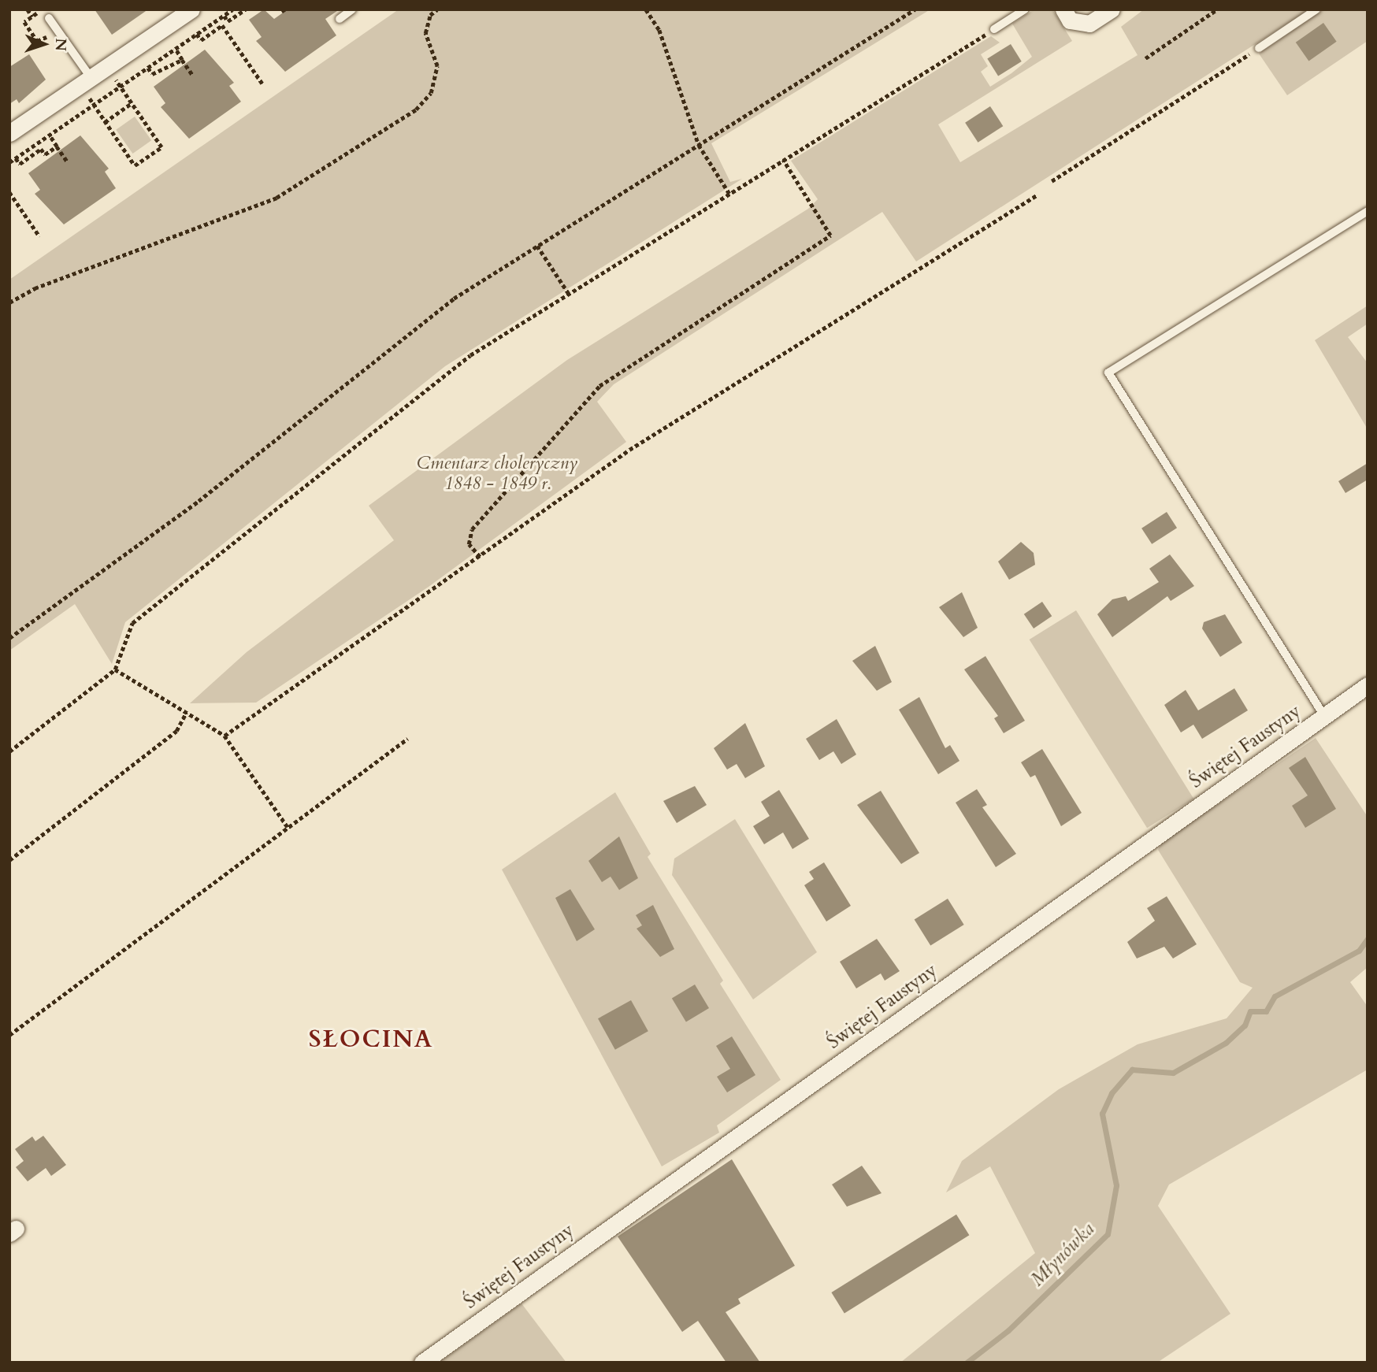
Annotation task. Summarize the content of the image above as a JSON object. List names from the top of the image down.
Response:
{
  "streets": {
    "street": ["Świętej Faustyny"]
  },
  "districts": ["SŁOCINA"],
  "water": ["Młynówka"],
  "parks": ["Cmentarz choleryczny 1848 - 1849 r."],
  "north": "right"
}
